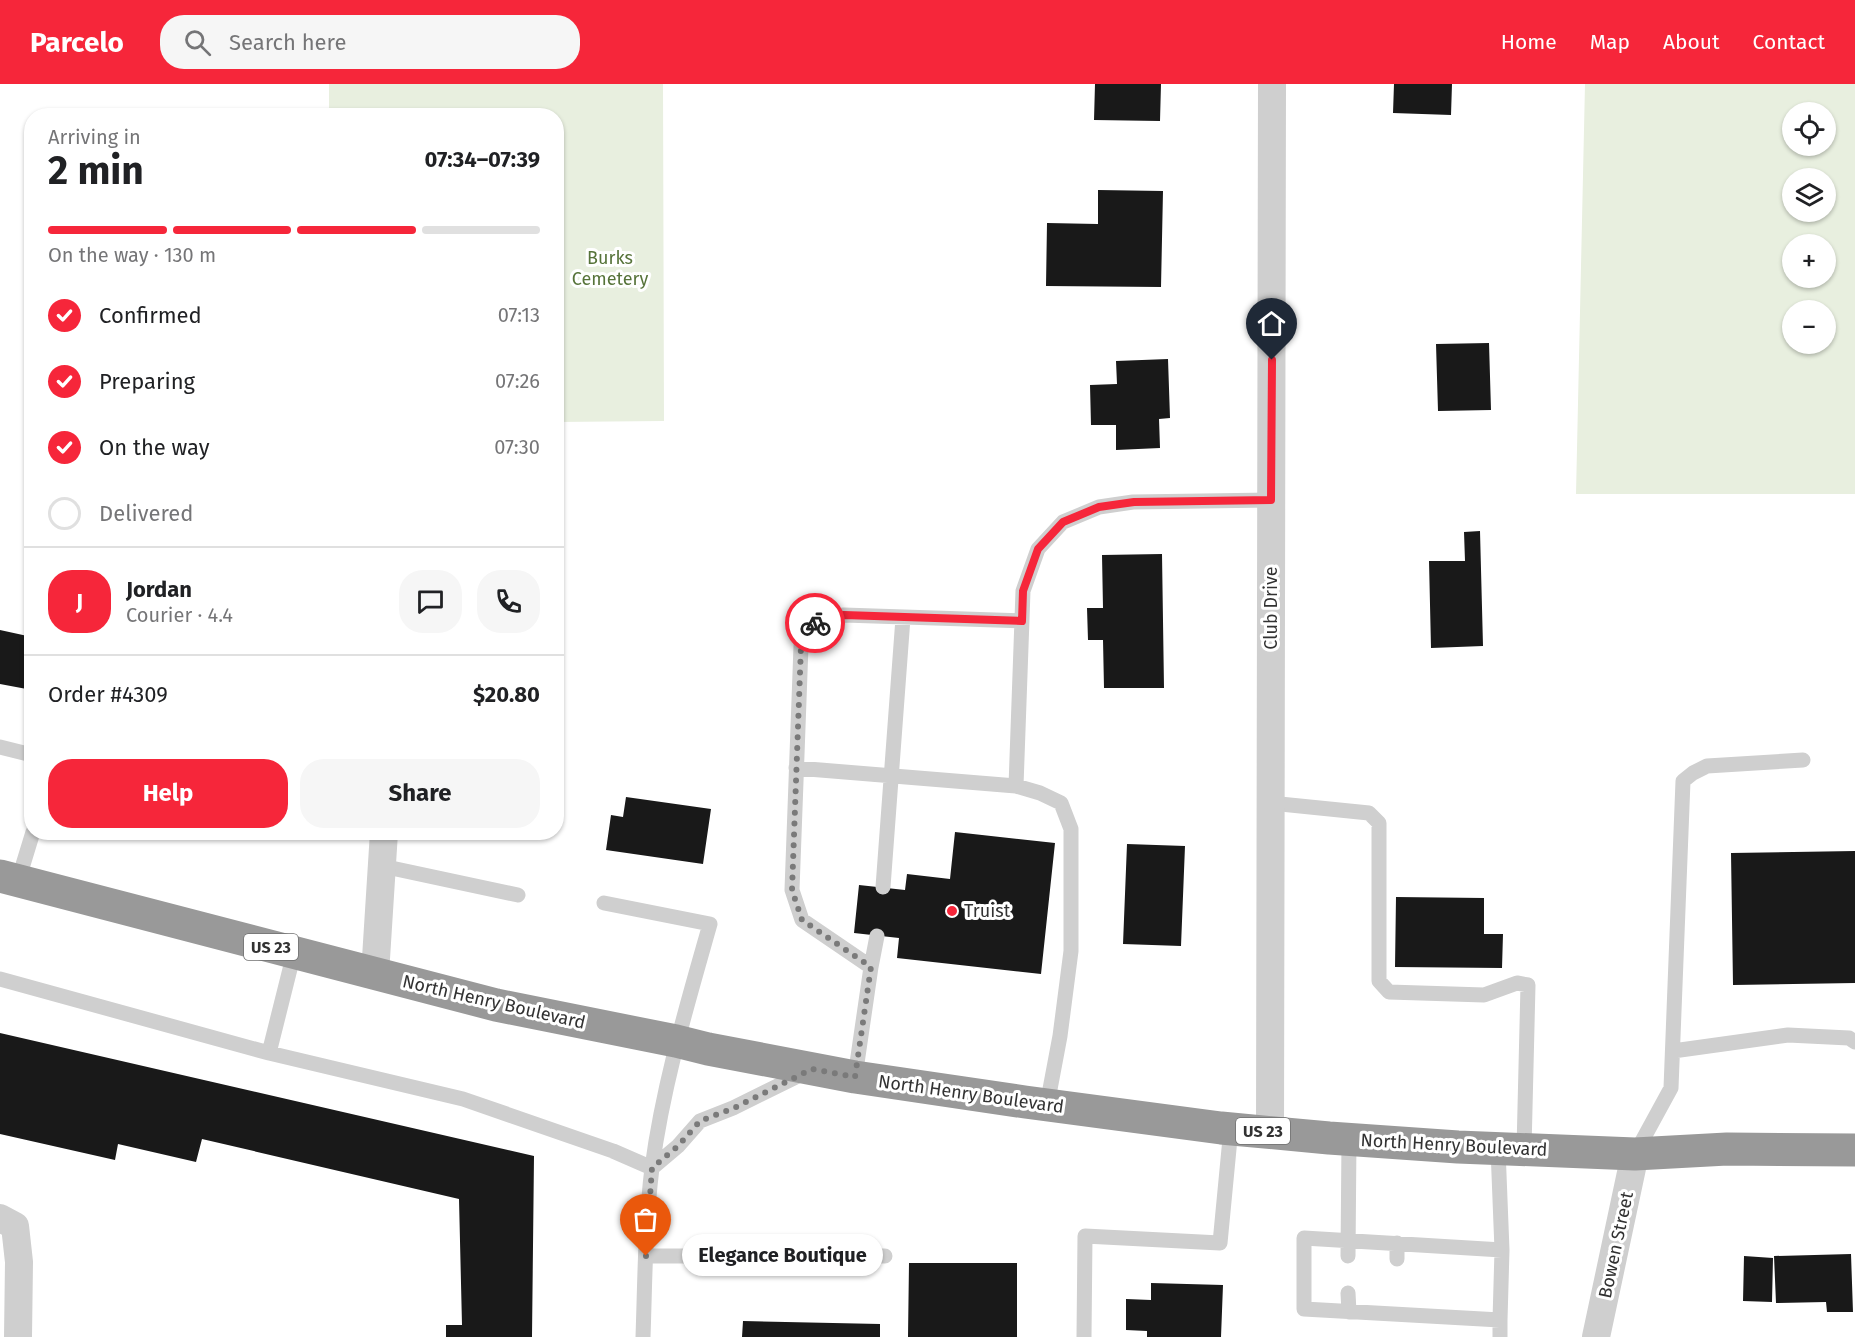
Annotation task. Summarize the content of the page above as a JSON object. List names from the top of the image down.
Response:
{
  "streets": {
    "highway": ["US 23", "North Henry Boulevard"],
    "street": ["Club Drive", "Bowen Street"]
  },
  "crossings": [
    ["Club Drive", "North Henry Boulevard"],
    ["North Henry Boulevard", "Bowen Street"]
  ],
  "parks": ["Burks Cemetery"],
  "places": ["Truist", "Elegance Boutique"],
  "page": {
    "header": "Parcelo",
    "search": "Search here",
    "nav": [
      "Home",
      "Map",
      "About",
      "Contact"
    ],
    "map_buttons": ["+", "−"],
    "heading": ["2 min", "Arriving in", "07:34–07:39"],
    "panel": [
      "Jordan",
      "Courier · 4.4",
      "Order #4309",
      "$20.80"
    ],
    "bar": "On the way · 130 m",
    "list": [
      ["Confirmed", "07:13"],
      ["Preparing", "07:26"],
      ["On the way", "07:30"],
      "Delivered"
    ],
    "round": "J",
    "buttons": ["Help", "Share"],
    "bubble": "Elegance Boutique"
  }
}
